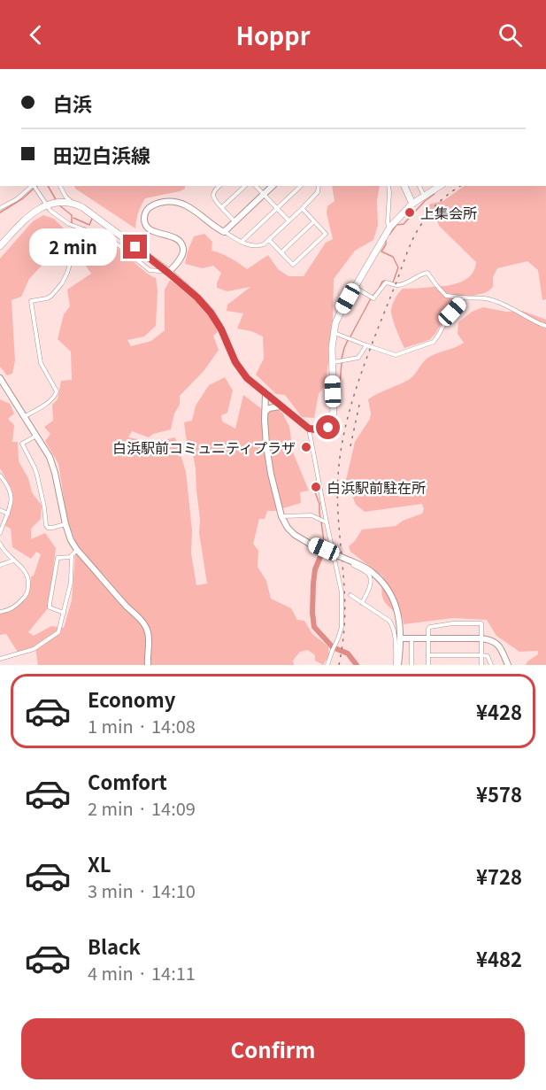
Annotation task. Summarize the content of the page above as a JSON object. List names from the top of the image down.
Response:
{
  "places": ["上集会所", "白浜駅前コミュニティプラザ", "白浜駅前駐在所"],
  "page": {
    "header": "Hoppr",
    "banner": ["白浜", "田辺白浜線"],
    "bubble": "2 min",
    "list": [
      {
        "name": "Economy",
        "note": "1 min · 14:08",
        "value": "¥428"
      },
      {
        "name": "Comfort",
        "note": "2 min · 14:09",
        "value": "¥578"
      },
      {
        "name": "XL",
        "note": "3 min · 14:10",
        "value": "¥728"
      },
      {
        "name": "Black",
        "note": "4 min · 14:11",
        "value": "¥482"
      }
    ],
    "buttons": "Confirm"
  }
}
